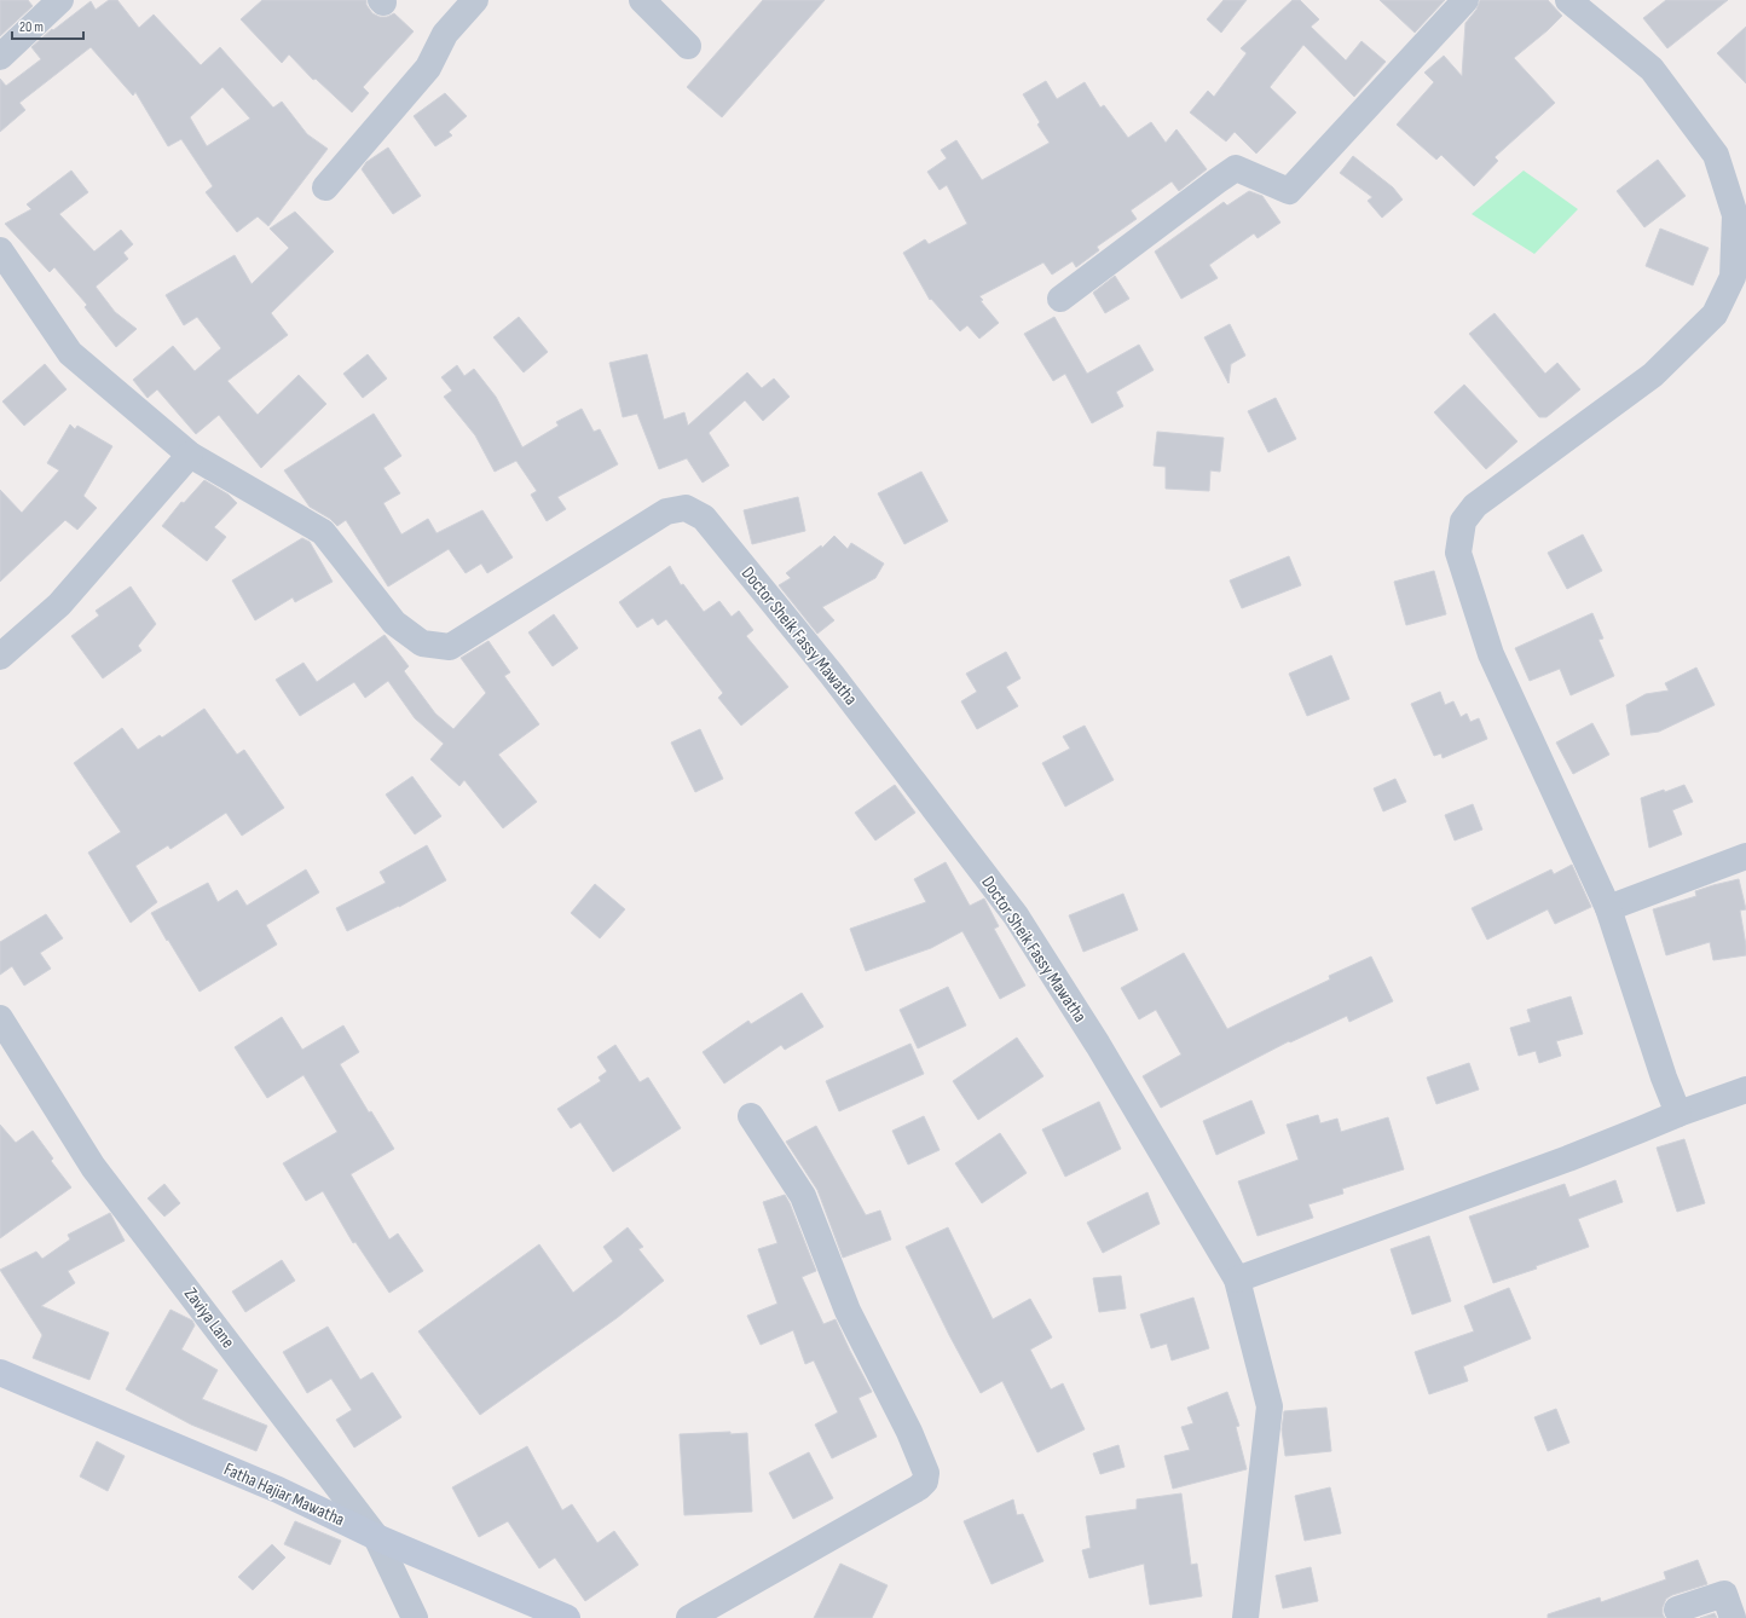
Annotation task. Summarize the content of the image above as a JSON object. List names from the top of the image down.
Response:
{
  "streets": {
    "street": ["Doctor Sheik Fassy Mawatha", "Zaviya Lane", "Fatha Hajiar Mawatha"]
  },
  "crossings": [
    ["Zaviya Lane", "Fatha Hajiar Mawatha"]
  ],
  "scale_bar": "20 m"
}
